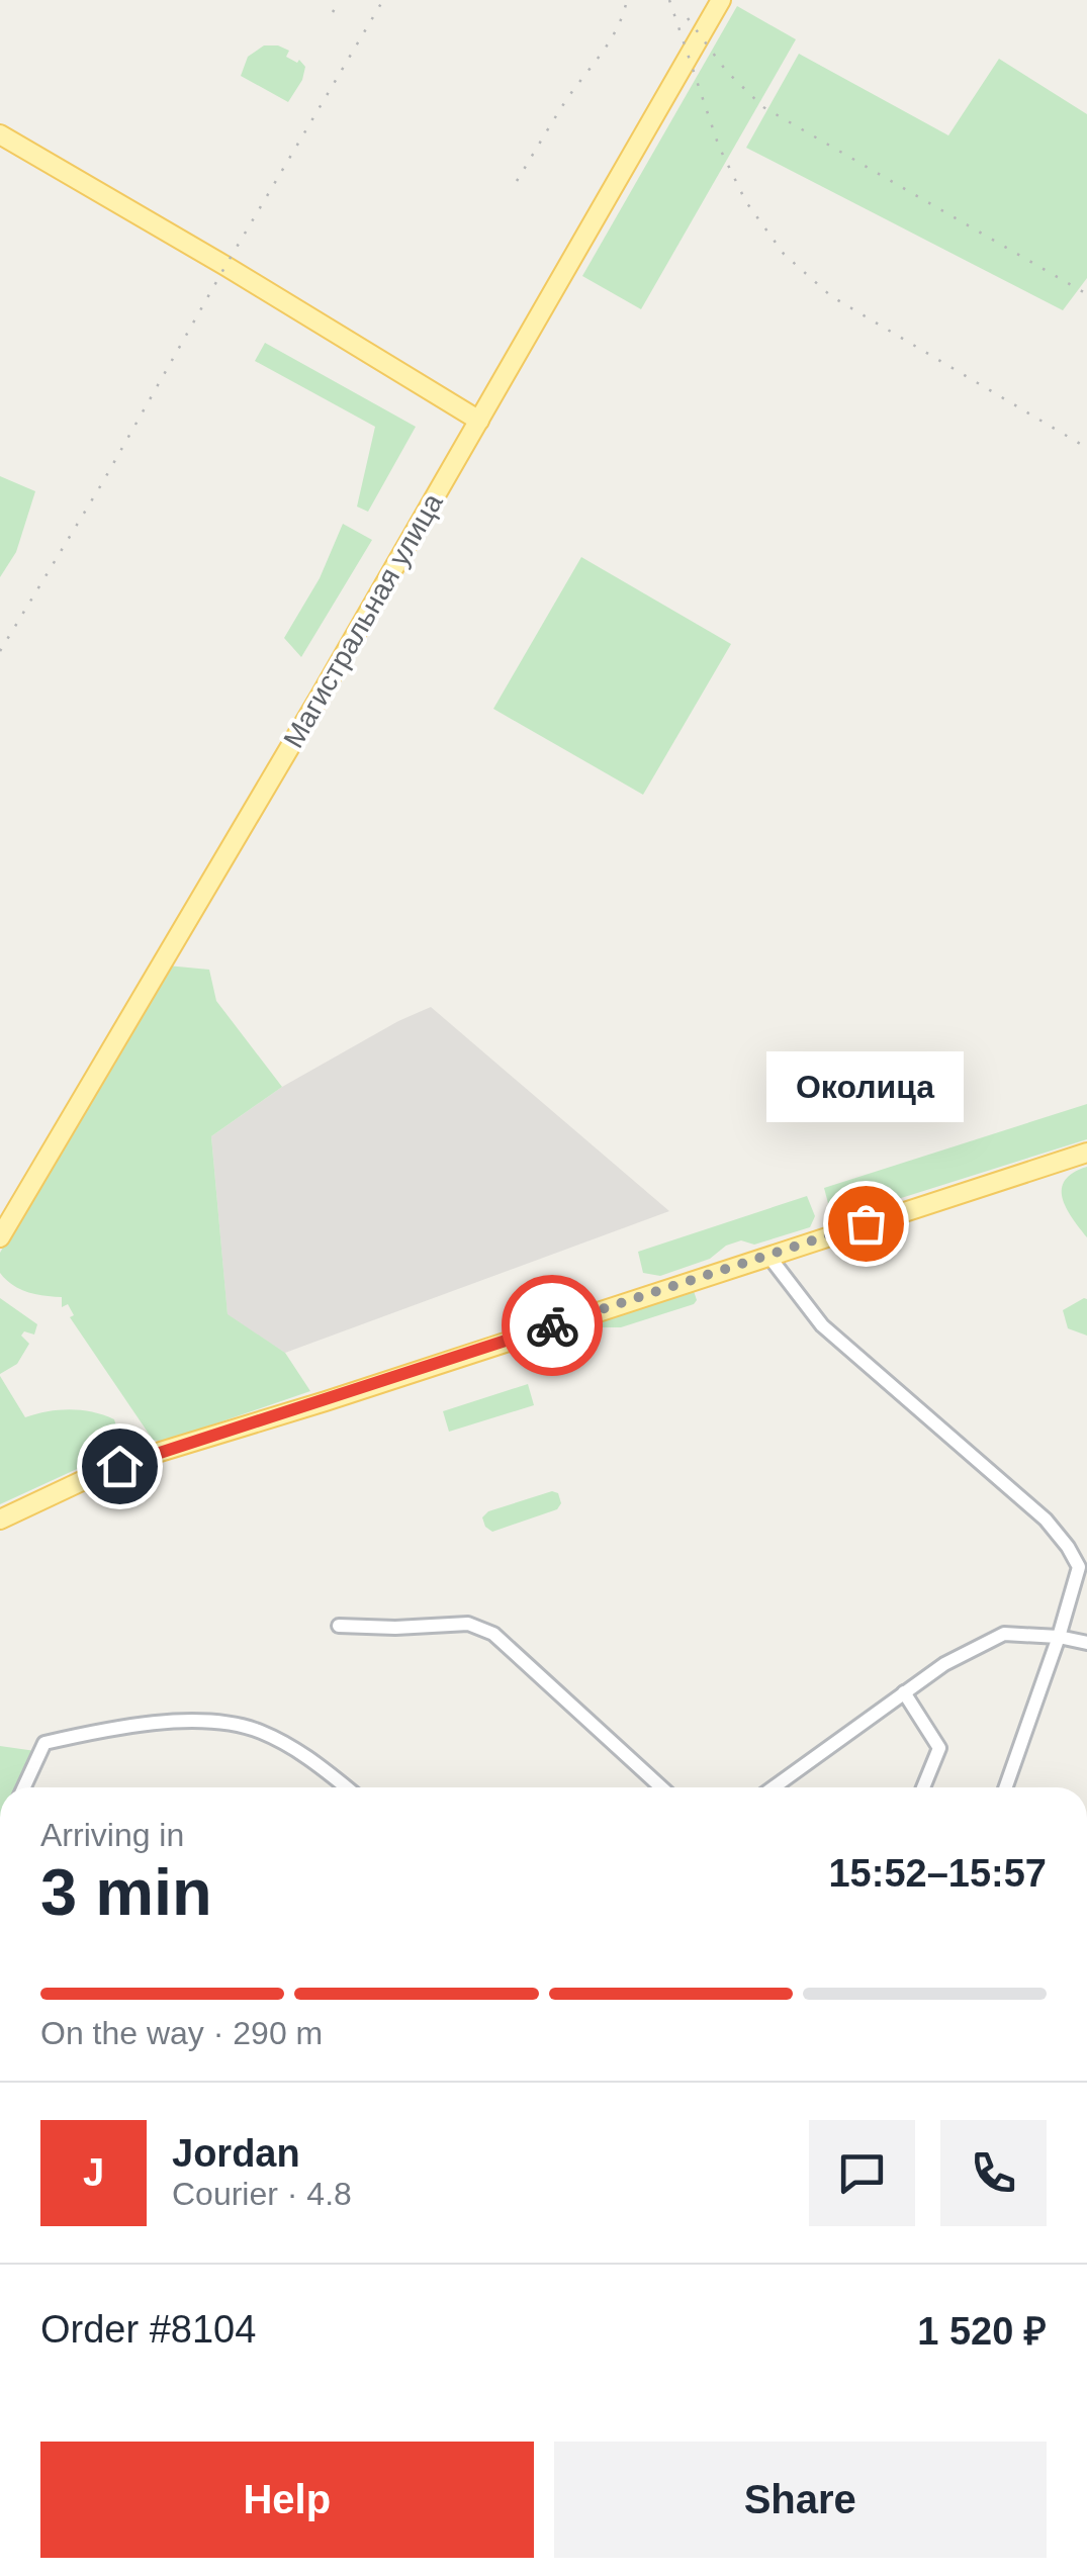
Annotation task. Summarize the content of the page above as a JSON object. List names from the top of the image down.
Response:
{
  "streets": {
    "main road": ["Магистральная улица"]
  },
  "places": ["Околица"],
  "page": {
    "bubble": "Околица",
    "heading": ["3 min", "Arriving in", "15:52–15:57"],
    "panel": [
      "Jordan",
      "Courier · 4.8",
      "Order #8104",
      "1 520 ₽"
    ],
    "bar": "On the way · 290 m",
    "round": "J",
    "buttons": ["Help", "Share"]
  }
}
